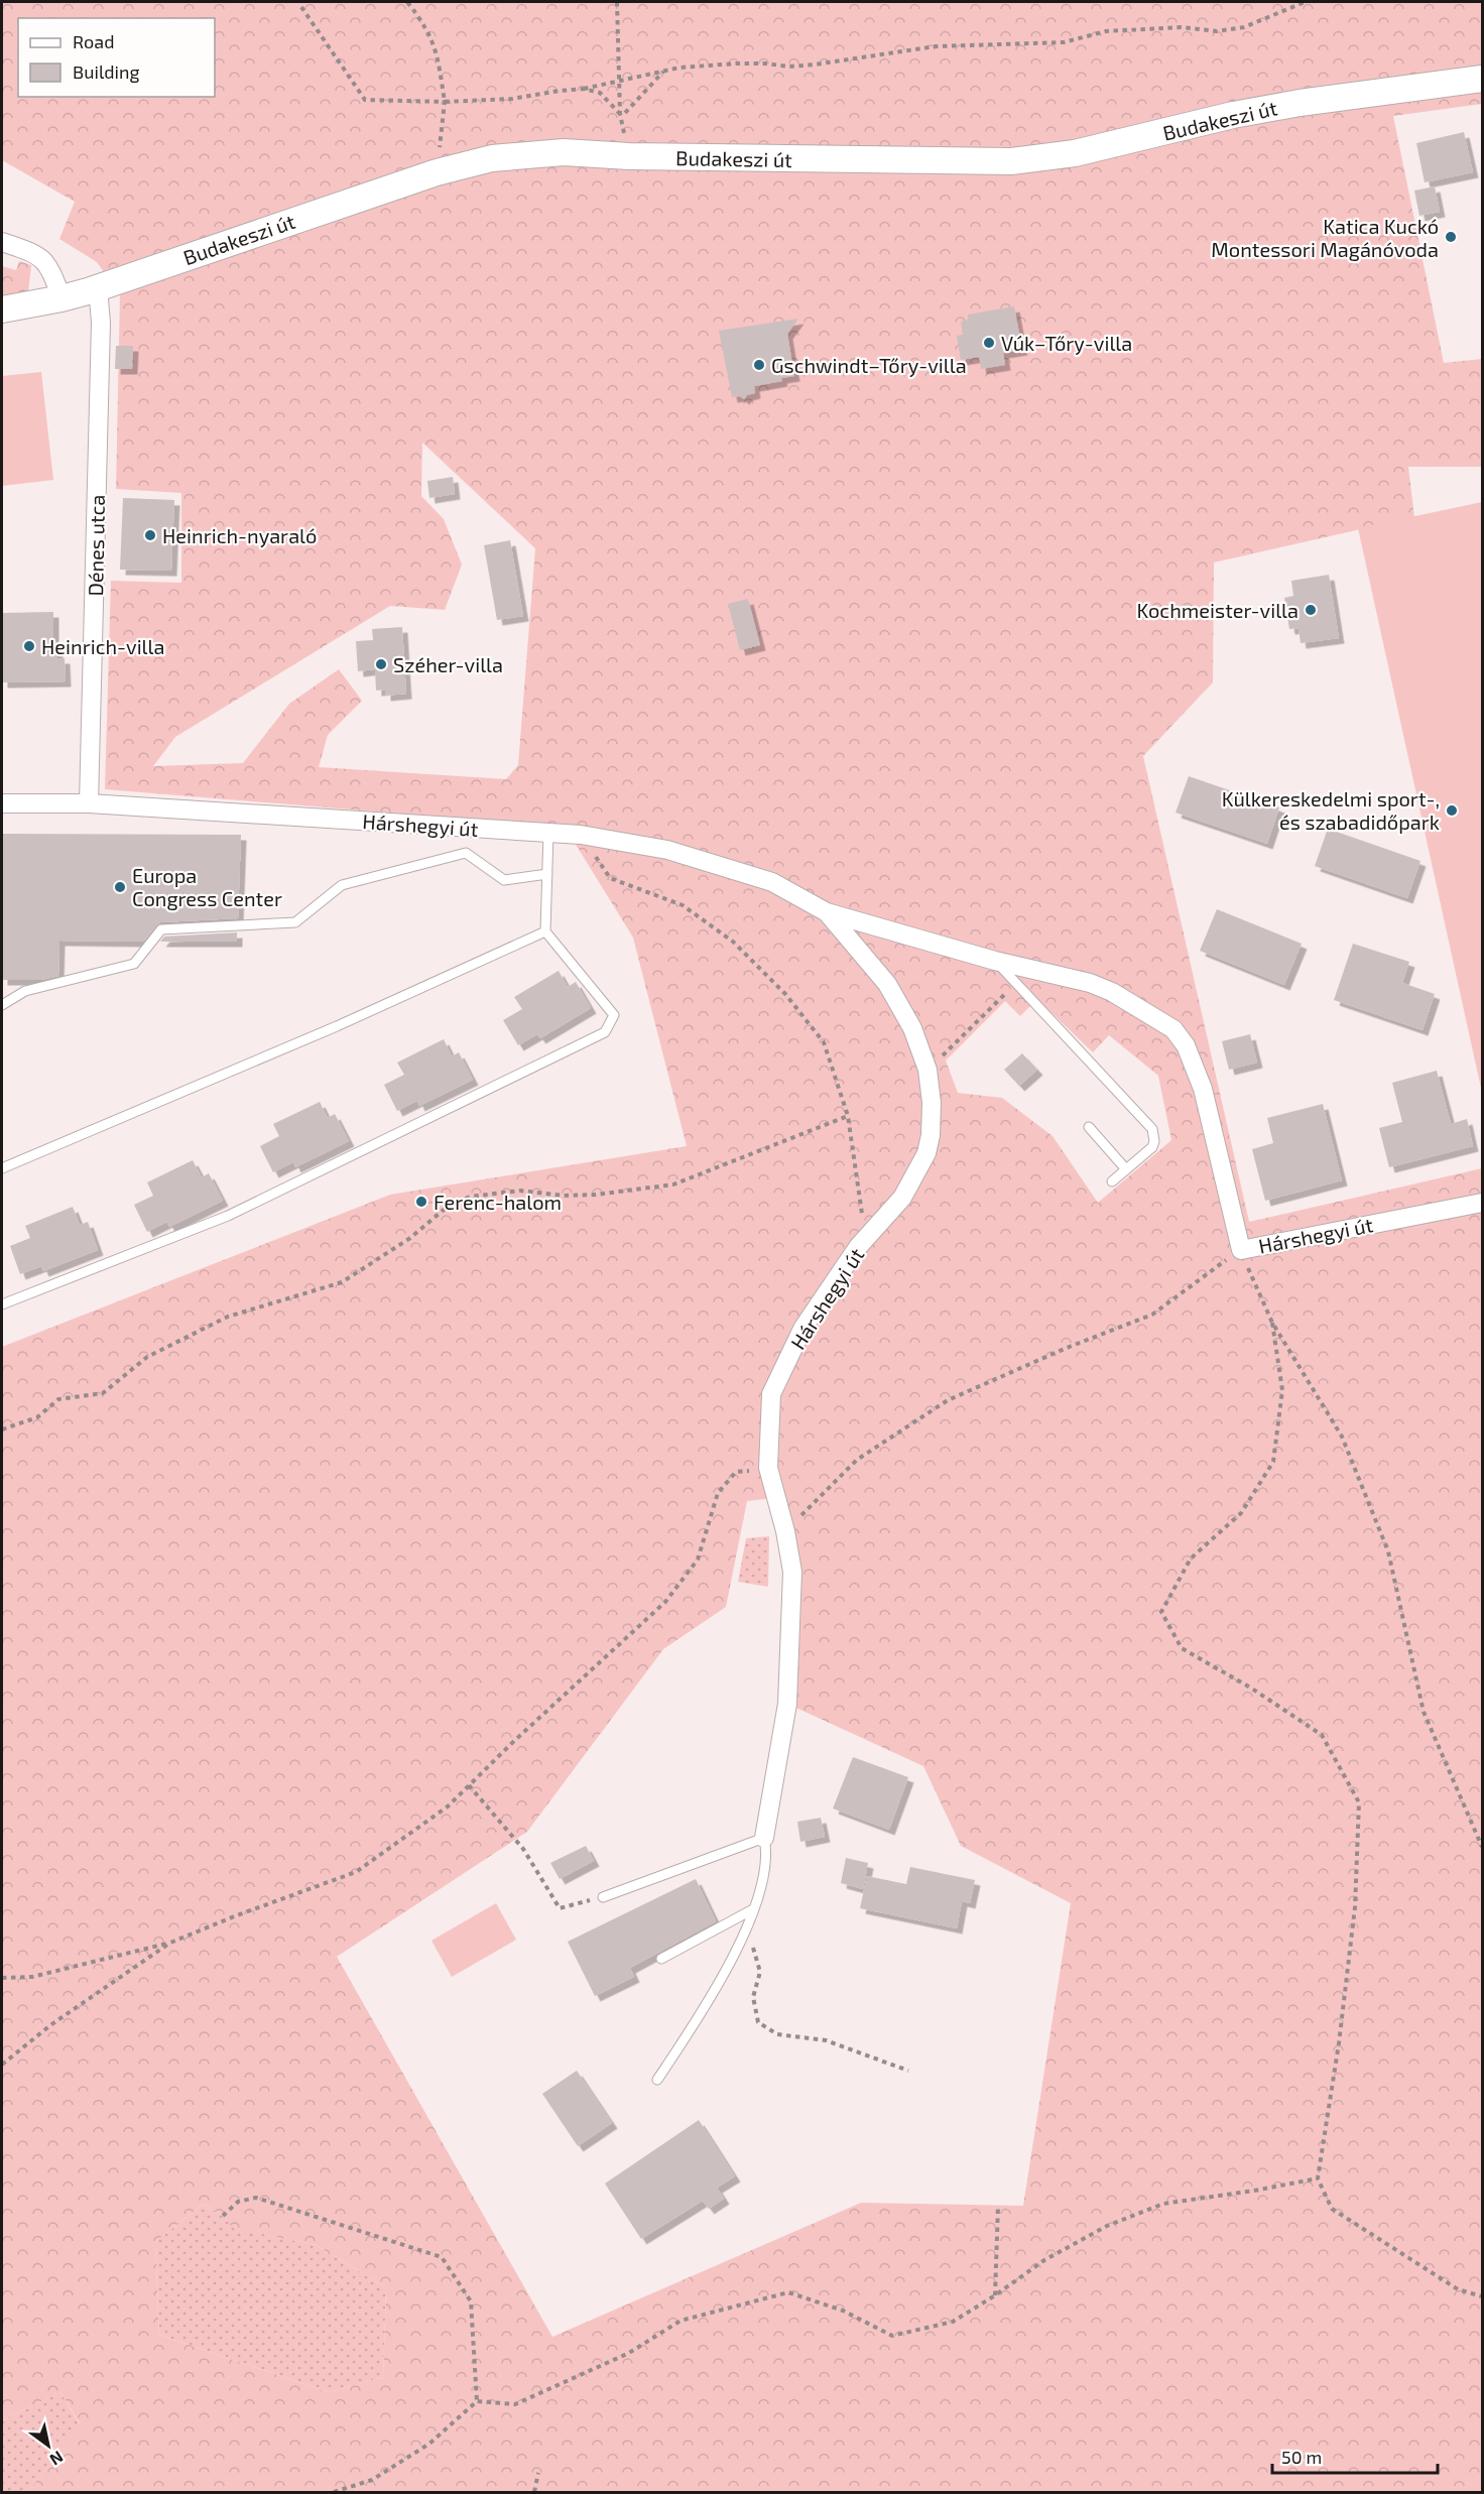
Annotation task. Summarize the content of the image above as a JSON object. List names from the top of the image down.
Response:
{
  "streets": {
    "main road": ["Budakeszi út"],
    "street": ["Dénes utca", "Hárshegyi út"]
  },
  "crossings": [
    ["Budakeszi út", "Dénes utca"],
    ["Dénes utca", "Hárshegyi út"]
  ],
  "places": [
    "Katica Kuckó Montessori Magánóvoda",
    "Vúk–Tőry-villa",
    "Gschwindt–Tőry-villa",
    "Heinrich-nyaraló",
    "Kochmeister-villa",
    "Heinrich-villa",
    "Széher-villa",
    "Külkereskedelmi sport-, és szabadidőpark",
    "Europa Congress Center",
    "Ferenc-halom"
  ],
  "legend": ["Road", "Building"],
  "scale_bar": "50 m",
  "north": "bottom right"
}
